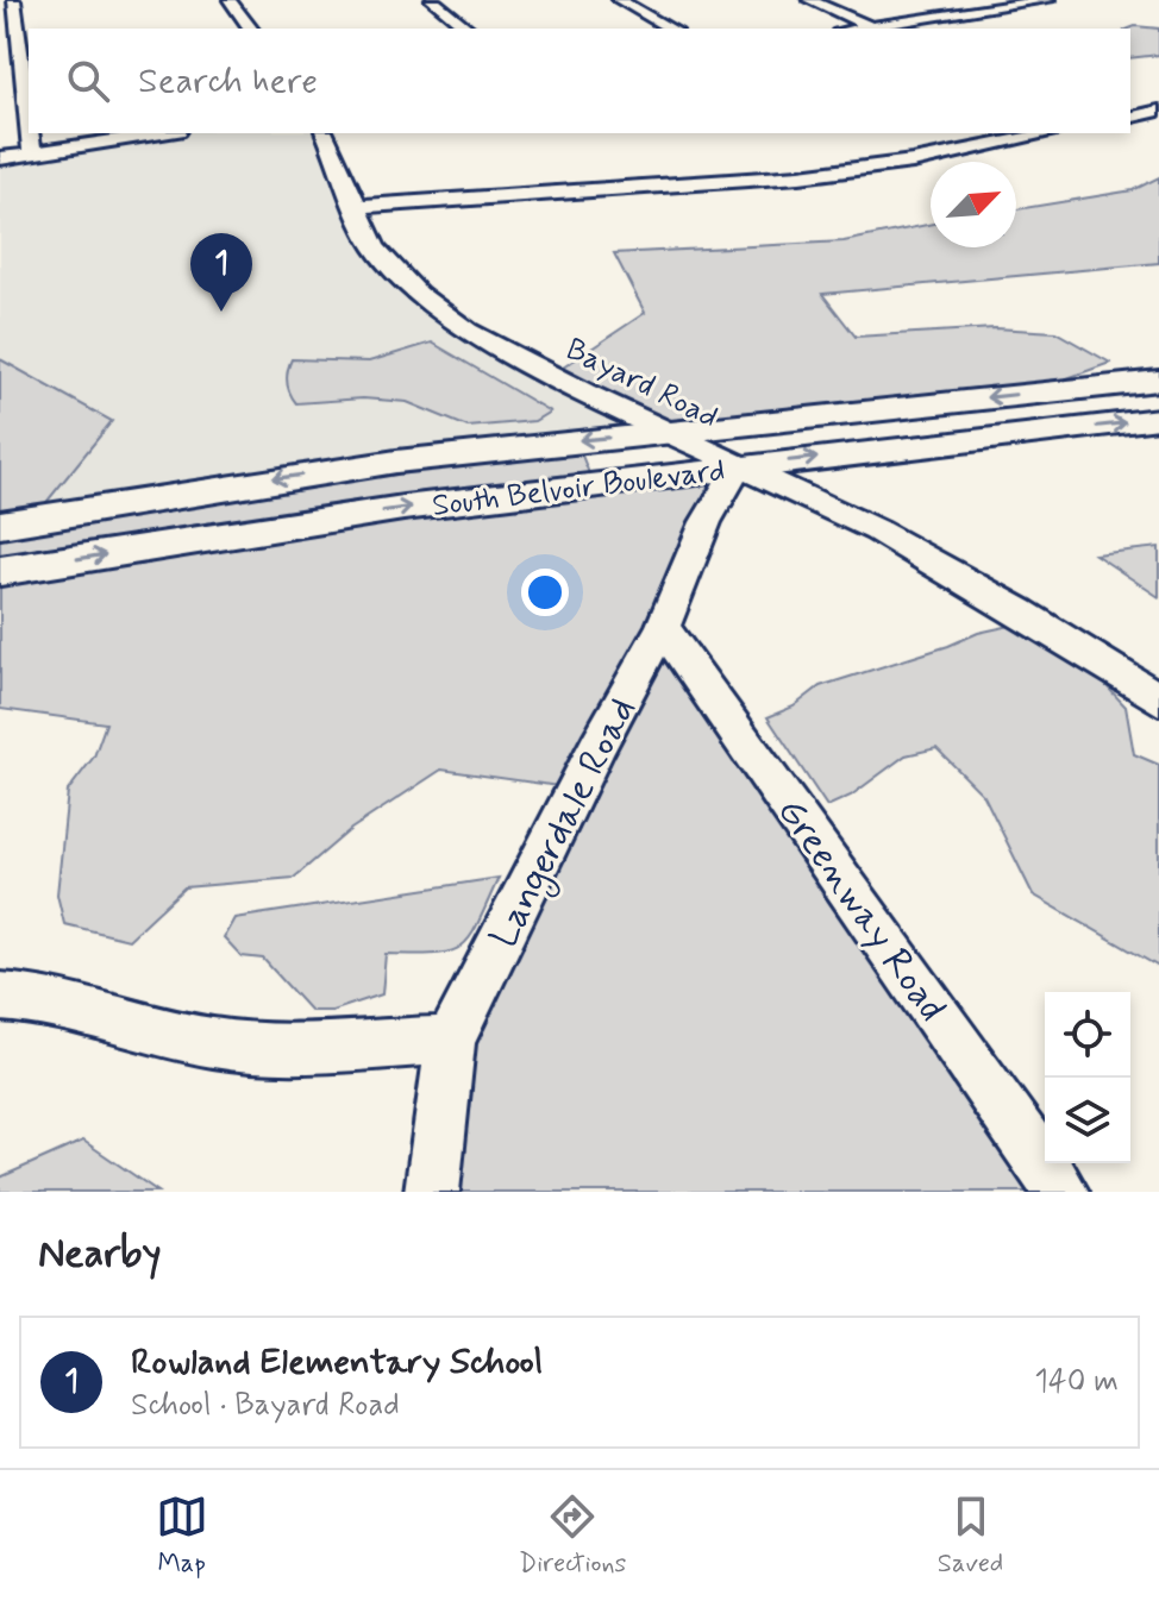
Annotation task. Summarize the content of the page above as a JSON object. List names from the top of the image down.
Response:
{
  "streets": {
    "street": [
      "Bayard Road",
      "South Belvoir Boulevard",
      "Langerdale Road",
      "Greenway Road"
    ]
  },
  "crossings": [
    ["Bayard Road", "South Belvoir Boulevard"],
    ["Bayard Road", "Langerdale Road"],
    ["South Belvoir Boulevard", "Langerdale Road"],
    ["Langerdale Road", "Greenway Road"]
  ],
  "north": "top right",
  "page": {
    "search": "Search here",
    "pins": "1",
    "heading": "Nearby",
    "list": [
      {
        "mark": "1",
        "name": "Rowland Elementary School",
        "note": "School · Bayard Road",
        "value": "140 m"
      }
    ],
    "nav": ["Map", "Directions", "Saved"]
  }
}
